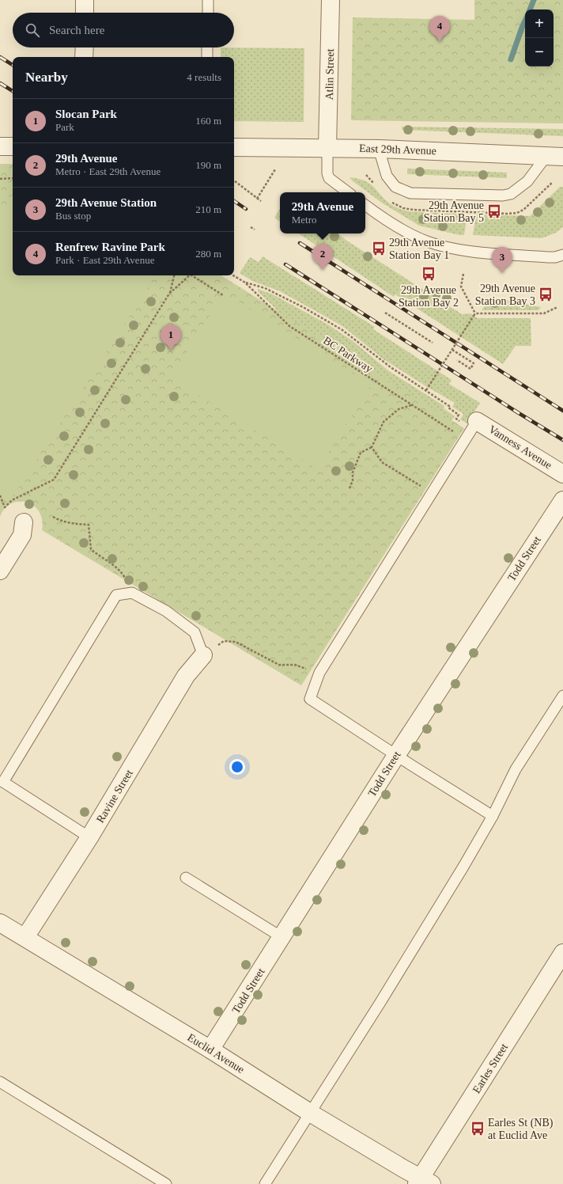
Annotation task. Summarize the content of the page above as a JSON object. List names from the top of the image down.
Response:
{
  "streets": {
    "street": [
      "Atlin Street",
      "East 29th Avenue",
      "Vanness Avenue",
      "Todd Street",
      "Ravine Street",
      "Euclid Avenue",
      "Earles Street"
    ],
    "path": ["BC Parkway"]
  },
  "crossings": [
    ["Atlin Street", "East 29th Avenue"],
    ["Todd Street", "Euclid Avenue"],
    ["Ravine Street", "Euclid Avenue"],
    ["Euclid Avenue", "Earles Street"]
  ],
  "places": {
    "bus stop": [
      "29th Avenue Station Bay 5",
      "29th Avenue Station Bay 1",
      "29th Avenue Station Bay 2",
      "29th Avenue Station Bay 3",
      "Earles St (NB) at Euclid Ave"
    ]
  },
  "page": {
    "map_buttons": ["+", "−"],
    "search": "Search here",
    "pins": [
      "4",
      "2",
      "3",
      "1"
    ],
    "heading": ["Nearby", "4 results"],
    "list": [
      {
        "mark": "1",
        "name": "Slocan Park",
        "note": "Park",
        "value": "160 m"
      },
      {
        "mark": "2",
        "name": "29th Avenue",
        "note": "Metro · East 29th Avenue",
        "value": "190 m"
      },
      {
        "mark": "3",
        "name": "29th Avenue Station",
        "note": "Bus stop",
        "value": "210 m"
      },
      {
        "mark": "4",
        "name": "Renfrew Ravine Park",
        "note": "Park · East 29th Avenue",
        "value": "280 m"
      }
    ],
    "popup": ["29th Avenue", "Metro"]
  }
}
